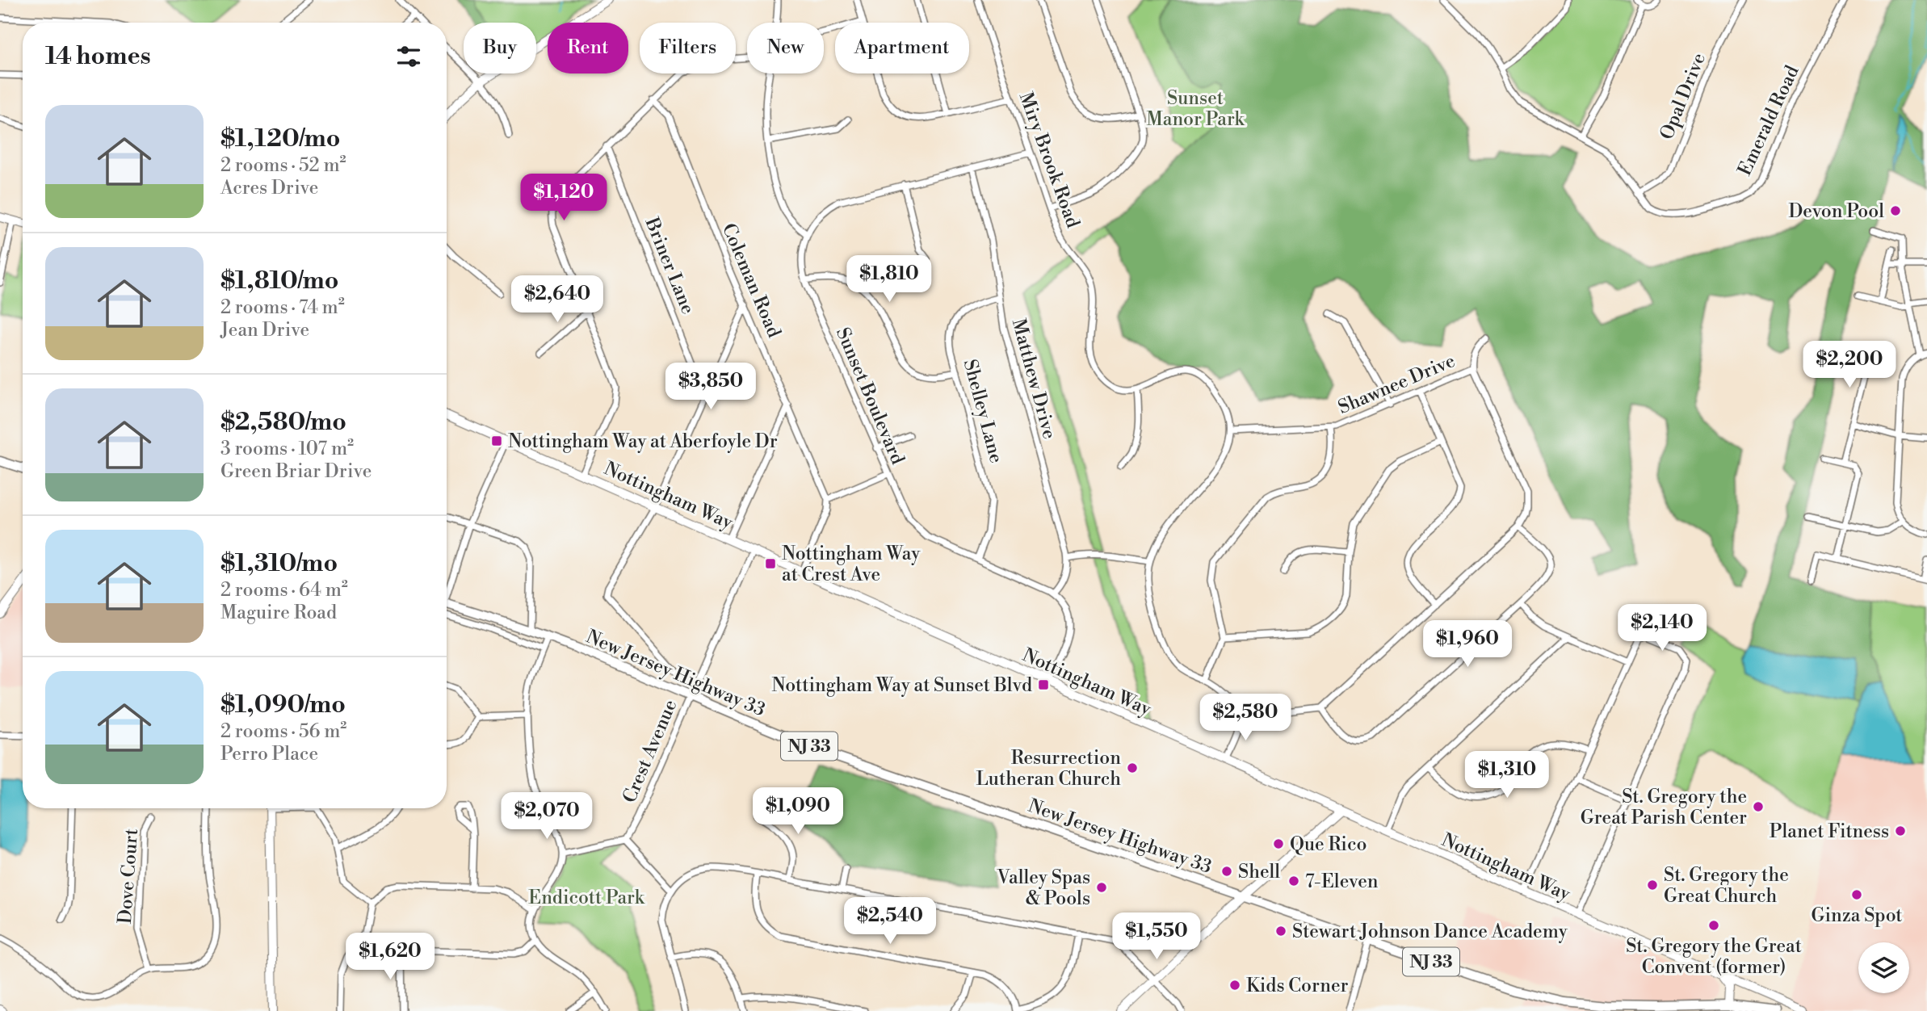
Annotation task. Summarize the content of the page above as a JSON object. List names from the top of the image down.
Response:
{
  "streets": {
    "main road": ["New Jersey Highway 33", "NJ 33"],
    "street": [
      "Opal Drive",
      "Emerald Road",
      "Miry Brook Road",
      "Briner Lane",
      "Coleman Road",
      "Matthew Drive",
      "Shawnee Drive",
      "Sunset Boulevard",
      "Shelley Lane",
      "Nottingham Way",
      "Crest Avenue",
      "Dove Court"
    ]
  },
  "crossings": [
    ["Opal Drive", "Emerald Road"],
    ["Miry Brook Road", "Sunset Boulevard"],
    ["Matthew Drive", "Sunset Boulevard"],
    ["Matthew Drive", "Shelley Lane"],
    ["Sunset Boulevard", "Shelley Lane"],
    ["Nottingham Way", "Crest Avenue"],
    ["New Jersey Highway 33", "Crest Avenue"]
  ],
  "parks": ["Sunset Manor Park", "Endicott Park"],
  "places": {
    "other": [
      "Devon Pool",
      "Resurrection Lutheran Church",
      "St. Gregory the Great Parish Center",
      "Planet Fitness",
      "Que Rico",
      "Shell",
      "7-Eleven",
      "St. Gregory the Great Church",
      "Valley Spas & Pools",
      "Ginza Spot",
      "St. Gregory the Great Convent (former)",
      "Stewart Johnson Dance Academy",
      "Kids Corner"
    ],
    "transit": ["Nottingham Way at Aberfoyle Dr", "Nottingham Way at Crest Ave", "Nottingham Way at Sunset Blvd"]
  },
  "page": {
    "chip": [
      "Buy",
      "Rent",
      "Filters",
      "New",
      "Apartment"
    ],
    "heading": "14 homes",
    "list": [
      {
        "name": "$1,120/mo",
        "note": "2 rooms · 52 m² · Acres Drive"
      },
      {
        "name": "$1,810/mo",
        "note": "2 rooms · 74 m² · Jean Drive"
      },
      {
        "name": "$2,580/mo",
        "note": "3 rooms · 107 m² · Green Briar Drive"
      },
      {
        "name": "$1,310/mo",
        "note": "2 rooms · 64 m² · Maguire Road"
      },
      {
        "name": "$1,090/mo",
        "note": "2 rooms · 56 m² · Perro Place"
      }
    ],
    "price": [
      "$1,120",
      "$1,810",
      "$2,640",
      "$2,200",
      "$3,850",
      "$2,140",
      "$1,960",
      "$2,580",
      "$1,310",
      "$1,090",
      "$2,070",
      "$2,540",
      "$1,550",
      "$1,620"
    ]
  }
}
